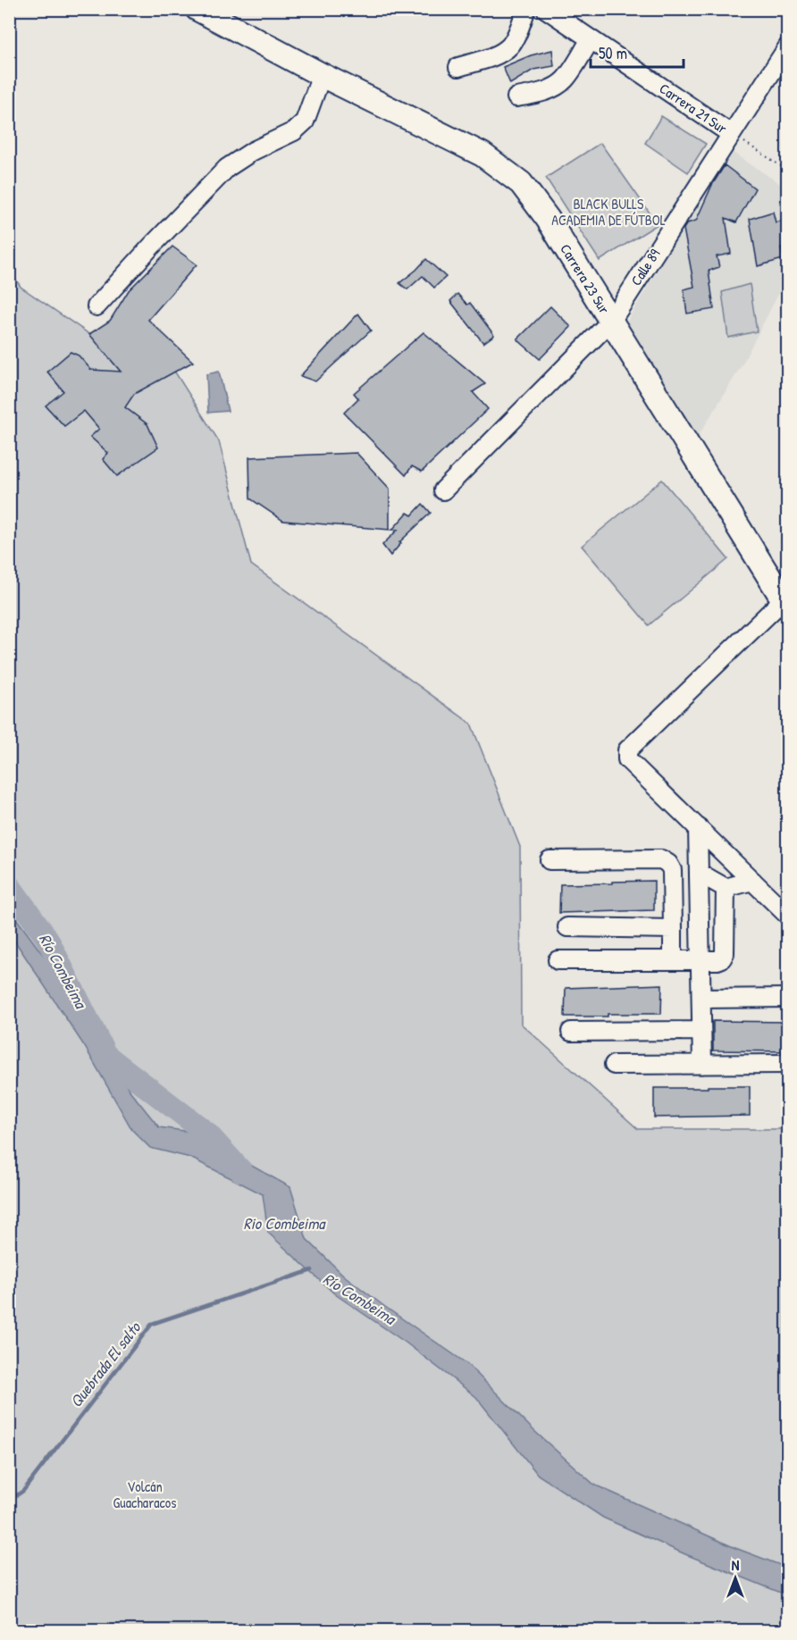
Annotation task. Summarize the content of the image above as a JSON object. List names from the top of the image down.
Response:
{
  "streets": {
    "main road": ["Carrera 23 Sur"],
    "street": ["Carrera 21 Sur", "Calle 89"]
  },
  "crossings": [
    ["Carrera 21 Sur", "Calle 89"],
    ["Calle 89", "Carrera 23 Sur"]
  ],
  "water": ["Río Combeima", "Rio Combeima", "Quebrada El salto"],
  "parks": ["BLACK BULLS ACADEMIA DE FÚTBOL", "Volcán Guacharacos"],
  "scale_bar": "50 m",
  "north": "top"
}
